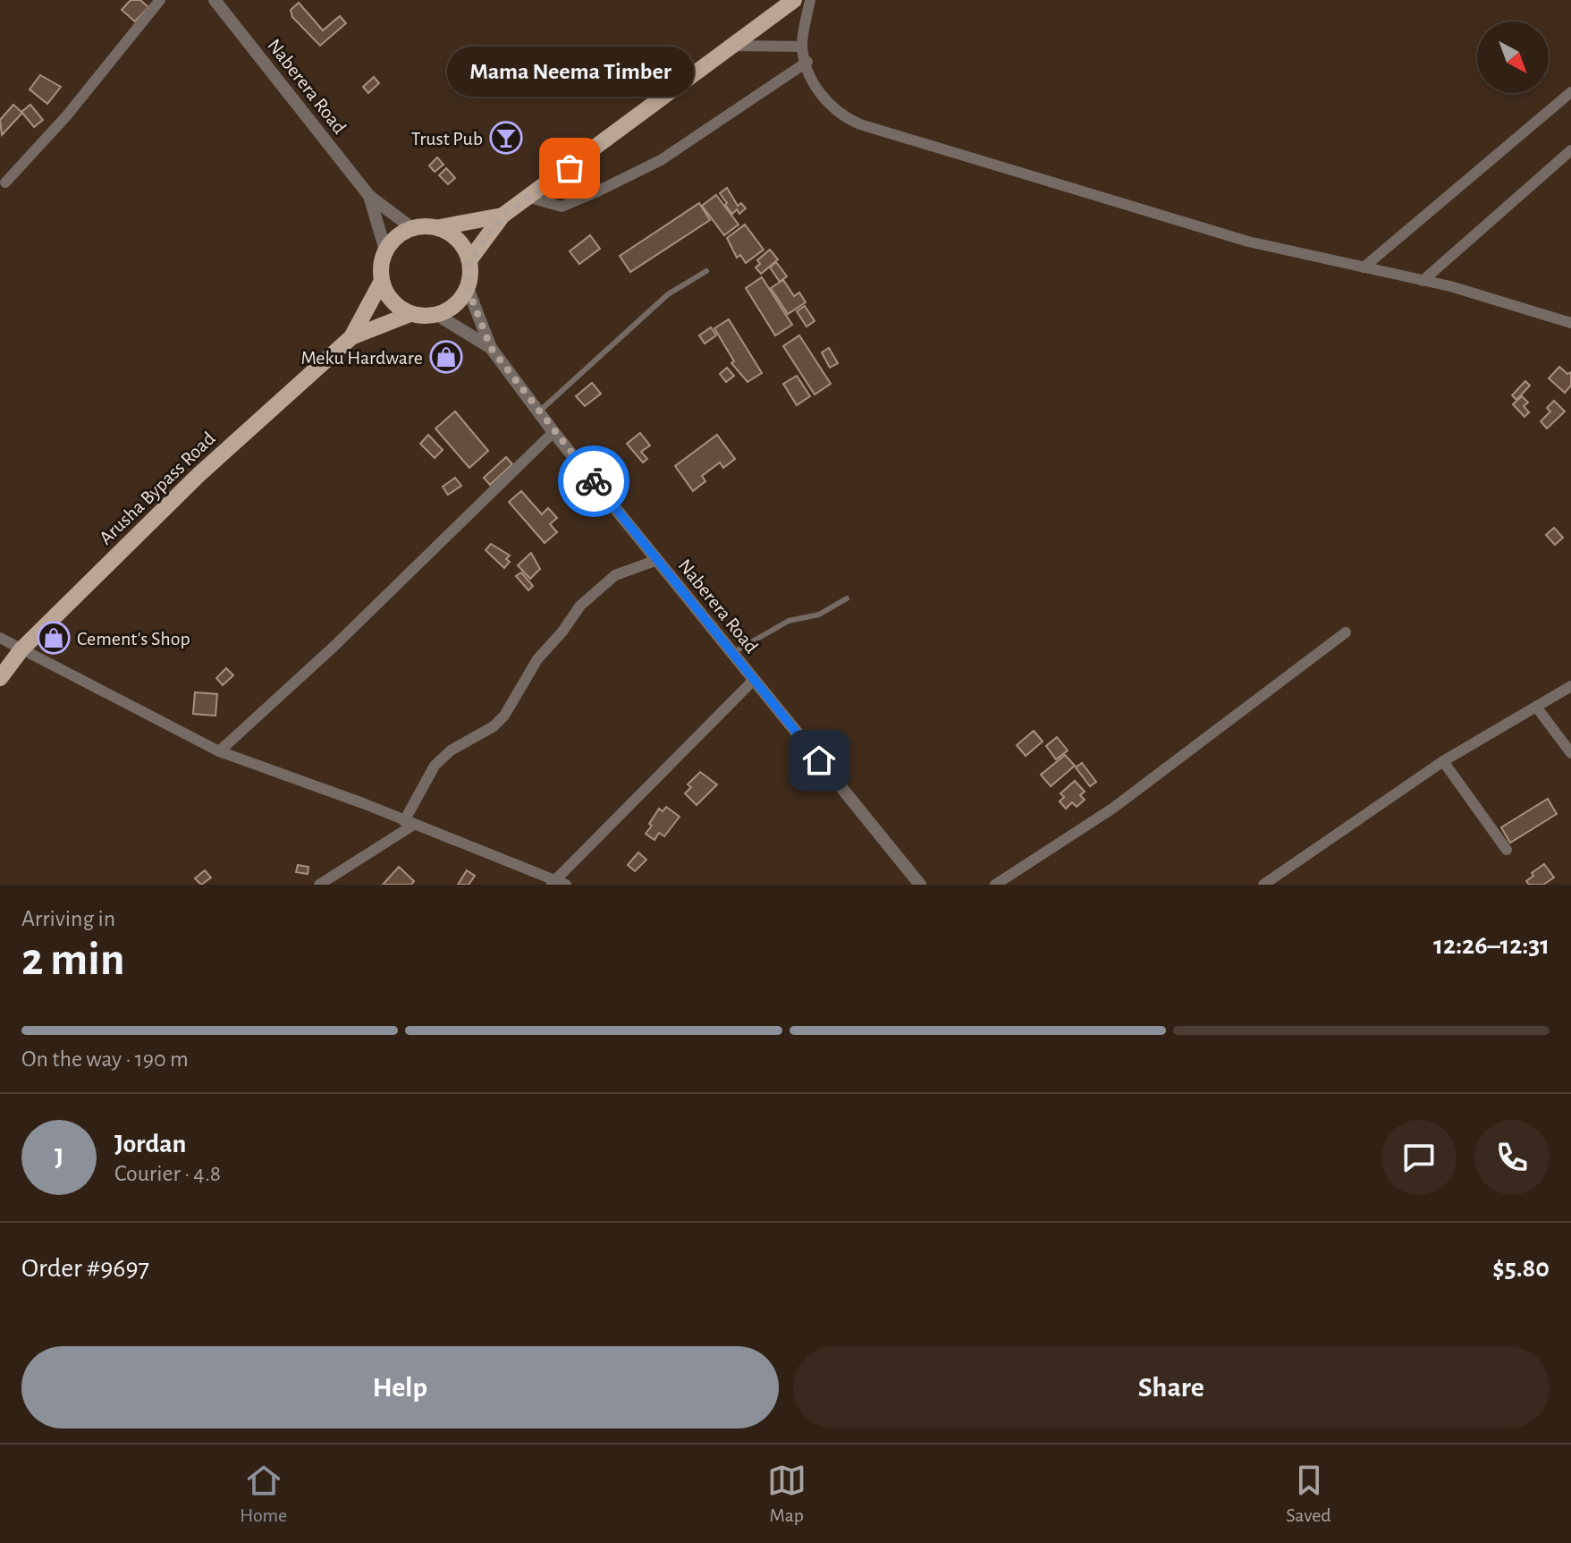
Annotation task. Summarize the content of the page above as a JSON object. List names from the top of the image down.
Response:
{
  "streets": {
    "main road": ["Arusha Bypass Road"],
    "street": ["Naberera Road"]
  },
  "crossings": [
    ["Naberera Road", "Arusha Bypass Road"]
  ],
  "places": {
    "bar": ["Trust Pub"],
    "other": ["Mama Neema Timber"],
    "shop": ["Meku Hardware", "Cement's Shop"]
  },
  "north": "bottom right",
  "page": {
    "bubble": "Mama Neema Timber",
    "heading": ["2 min", "Arriving in", "12:26–12:31"],
    "panel": [
      "Jordan",
      "Courier · 4.8",
      "Order #9697",
      "$5.80"
    ],
    "bar": "On the way · 190 m",
    "round": "J",
    "buttons": ["Help", "Share"],
    "tabs": ["Home", "Map", "Saved"]
  }
}
